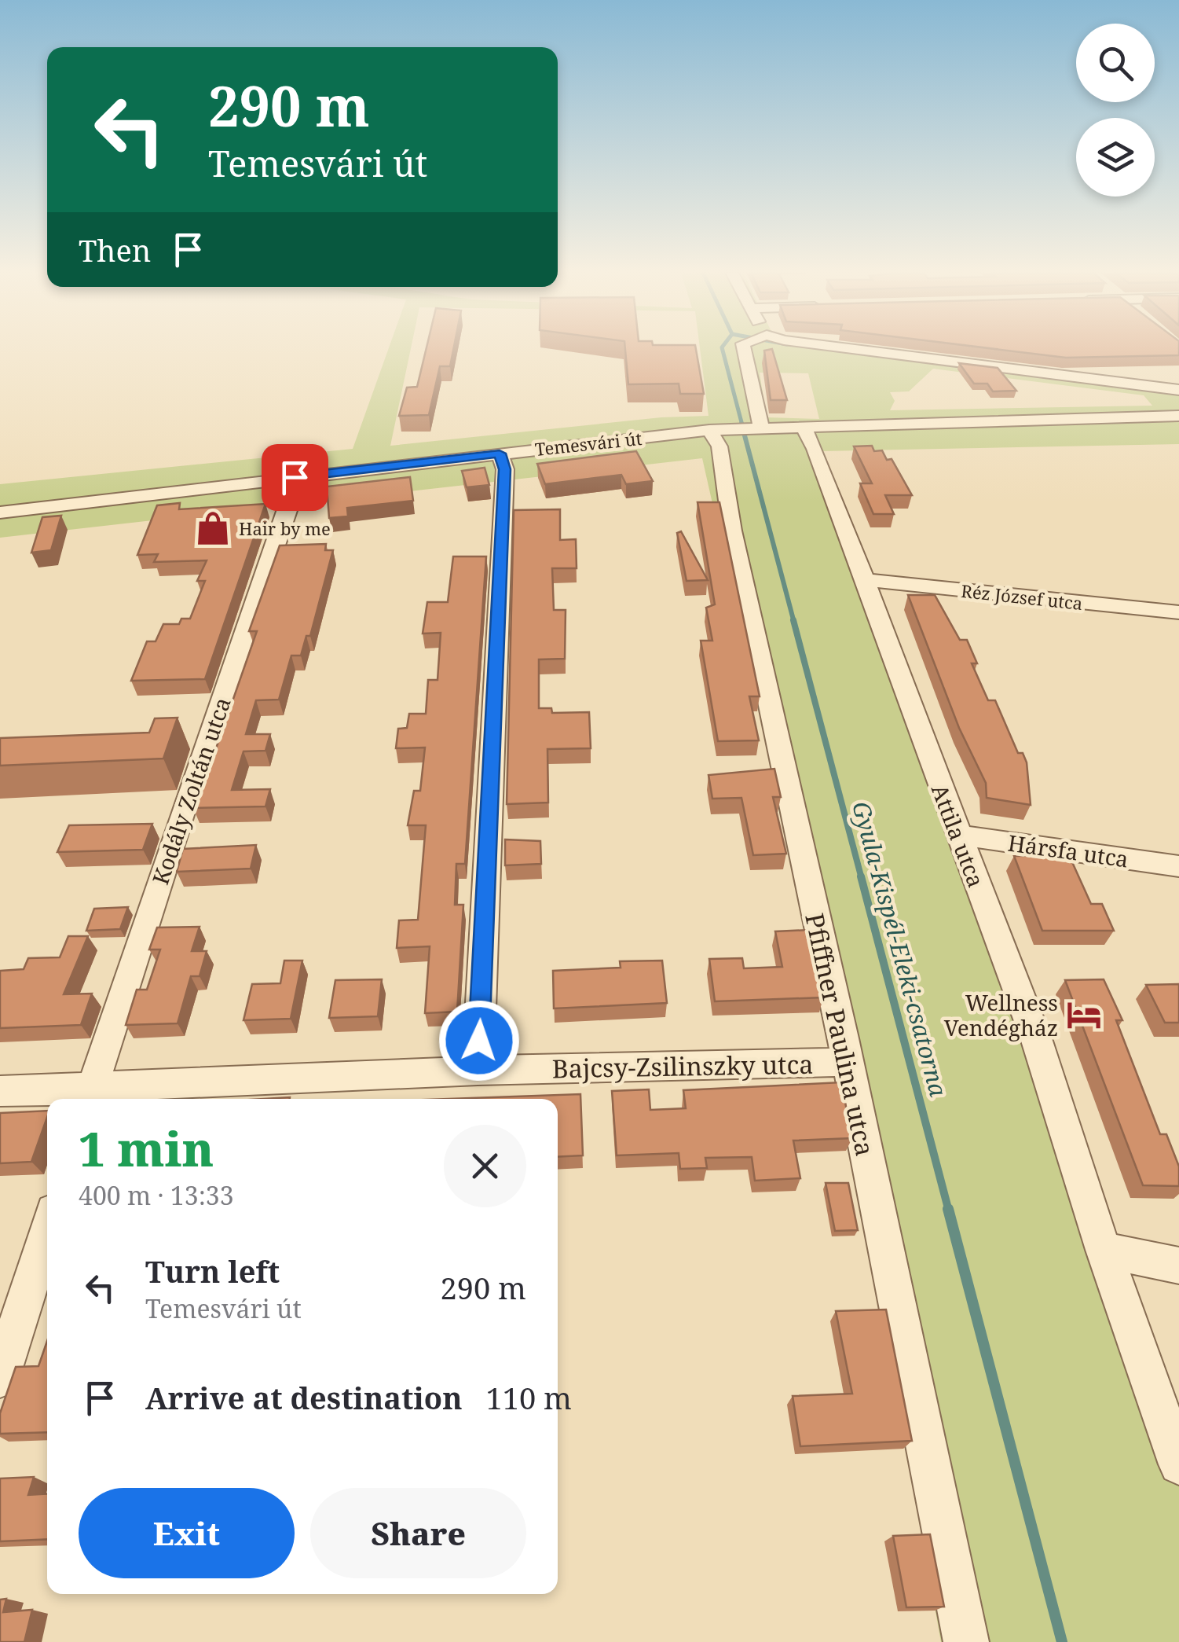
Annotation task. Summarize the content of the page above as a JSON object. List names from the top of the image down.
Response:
{
  "streets": {
    "street": [
      "Temesvári út",
      "Réz József utca",
      "Kodály Zoltán utca",
      "Attila utca",
      "Hársfa utca",
      "Pfiffner Paulina utca",
      "Bajcsy-Zsilinszky utca"
    ]
  },
  "crossings": [
    ["Temesvári út", "Kodály Zoltán utca"],
    ["Temesvári út", "Attila utca"],
    ["Temesvári út", "Pfiffner Paulina utca"],
    ["Réz József utca", "Attila utca"],
    ["Kodály Zoltán utca", "Bajcsy-Zsilinszky utca"],
    ["Attila utca", "Hársfa utca"],
    ["Pfiffner Paulina utca", "Bajcsy-Zsilinszky utca"]
  ],
  "water": ["Gyula-Kispél-Eleki-csatorna"],
  "places": {
    "shop": ["Hair by me"],
    "hotel": ["Wellness Vendégház"]
  },
  "page": {
    "turn": ["290 m", "Temesvári út"],
    "then": "Then",
    "heading": ["1 min", "400 m · 13:33"],
    "list": [
      {
        "name": "Turn left",
        "note": "Temesvári út",
        "value": "290 m"
      },
      {
        "name": "Arrive at destination",
        "value": "110 m"
      }
    ],
    "buttons": ["Exit", "Share"]
  }
}
